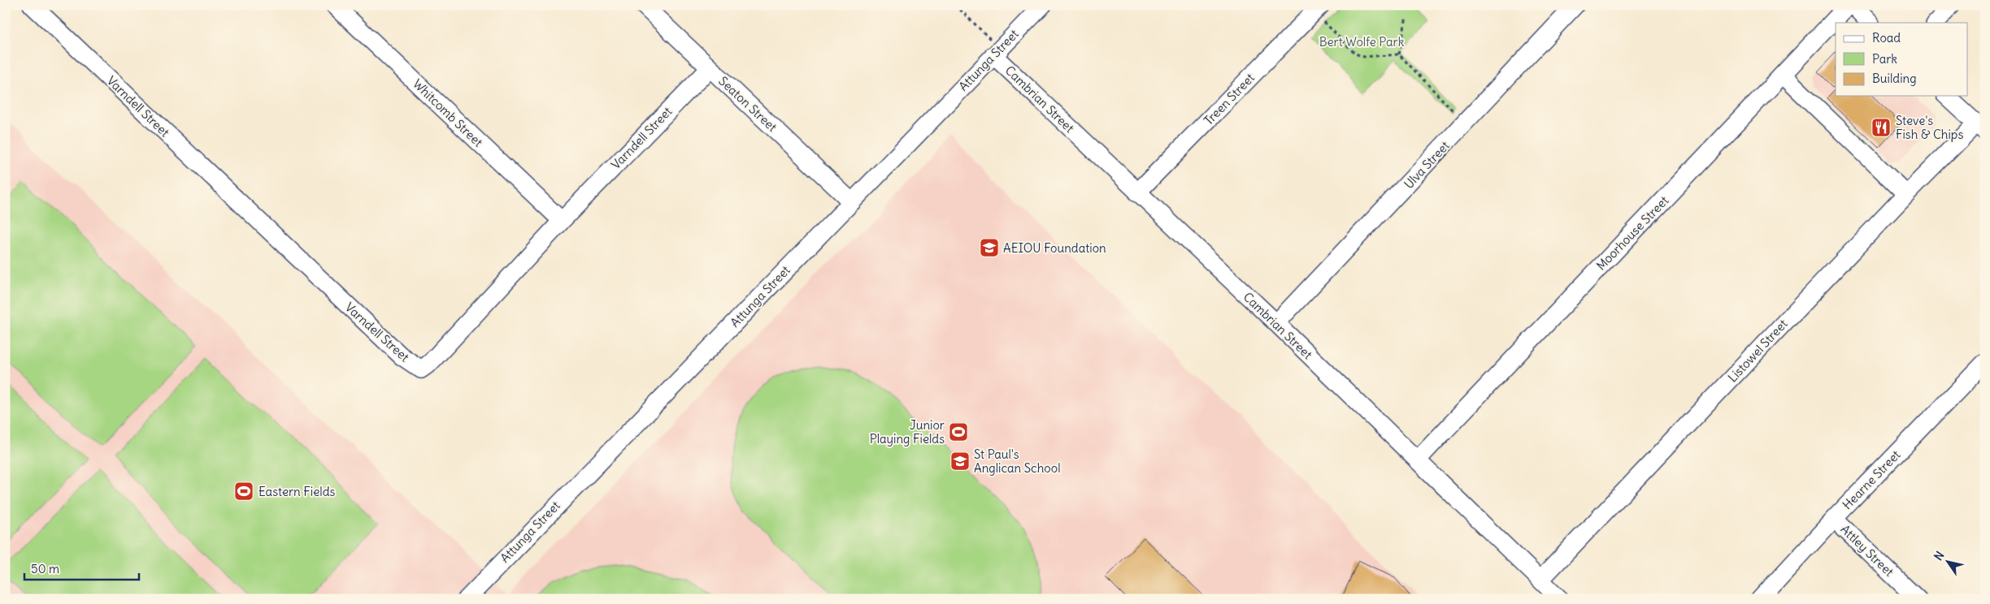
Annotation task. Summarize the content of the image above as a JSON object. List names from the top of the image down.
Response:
{
  "streets": {
    "street": [
      "Attunga Street",
      "Cambrian Street",
      "Treen Street",
      "Seaton Street",
      "Varndell Street",
      "Whitcomb Street",
      "Ulva Street",
      "Moorhouse Street",
      "Listowel Street",
      "Hearne Street",
      "Attley Street"
    ]
  },
  "crossings": [
    ["Attunga Street", "Cambrian Street"],
    ["Attunga Street", "Seaton Street"],
    ["Cambrian Street", "Treen Street"],
    ["Cambrian Street", "Ulva Street"],
    ["Cambrian Street", "Moorhouse Street"],
    ["Cambrian Street", "Listowel Street"],
    ["Seaton Street", "Varndell Street"],
    ["Varndell Street", "Whitcomb Street"],
    ["Hearne Street", "Attley Street"]
  ],
  "parks": ["Bert Wolfe Park"],
  "places": {
    "restaurant": ["Steve's Fish & Chips"],
    "school or university": ["AEIOU Foundation", "St Paul's Anglican School"],
    "sports": ["Junior Playing Fields", "Eastern Fields"]
  },
  "legend": ["Road", "Park", "Building"],
  "scale_bar": "50 m",
  "north": "top left"
}
